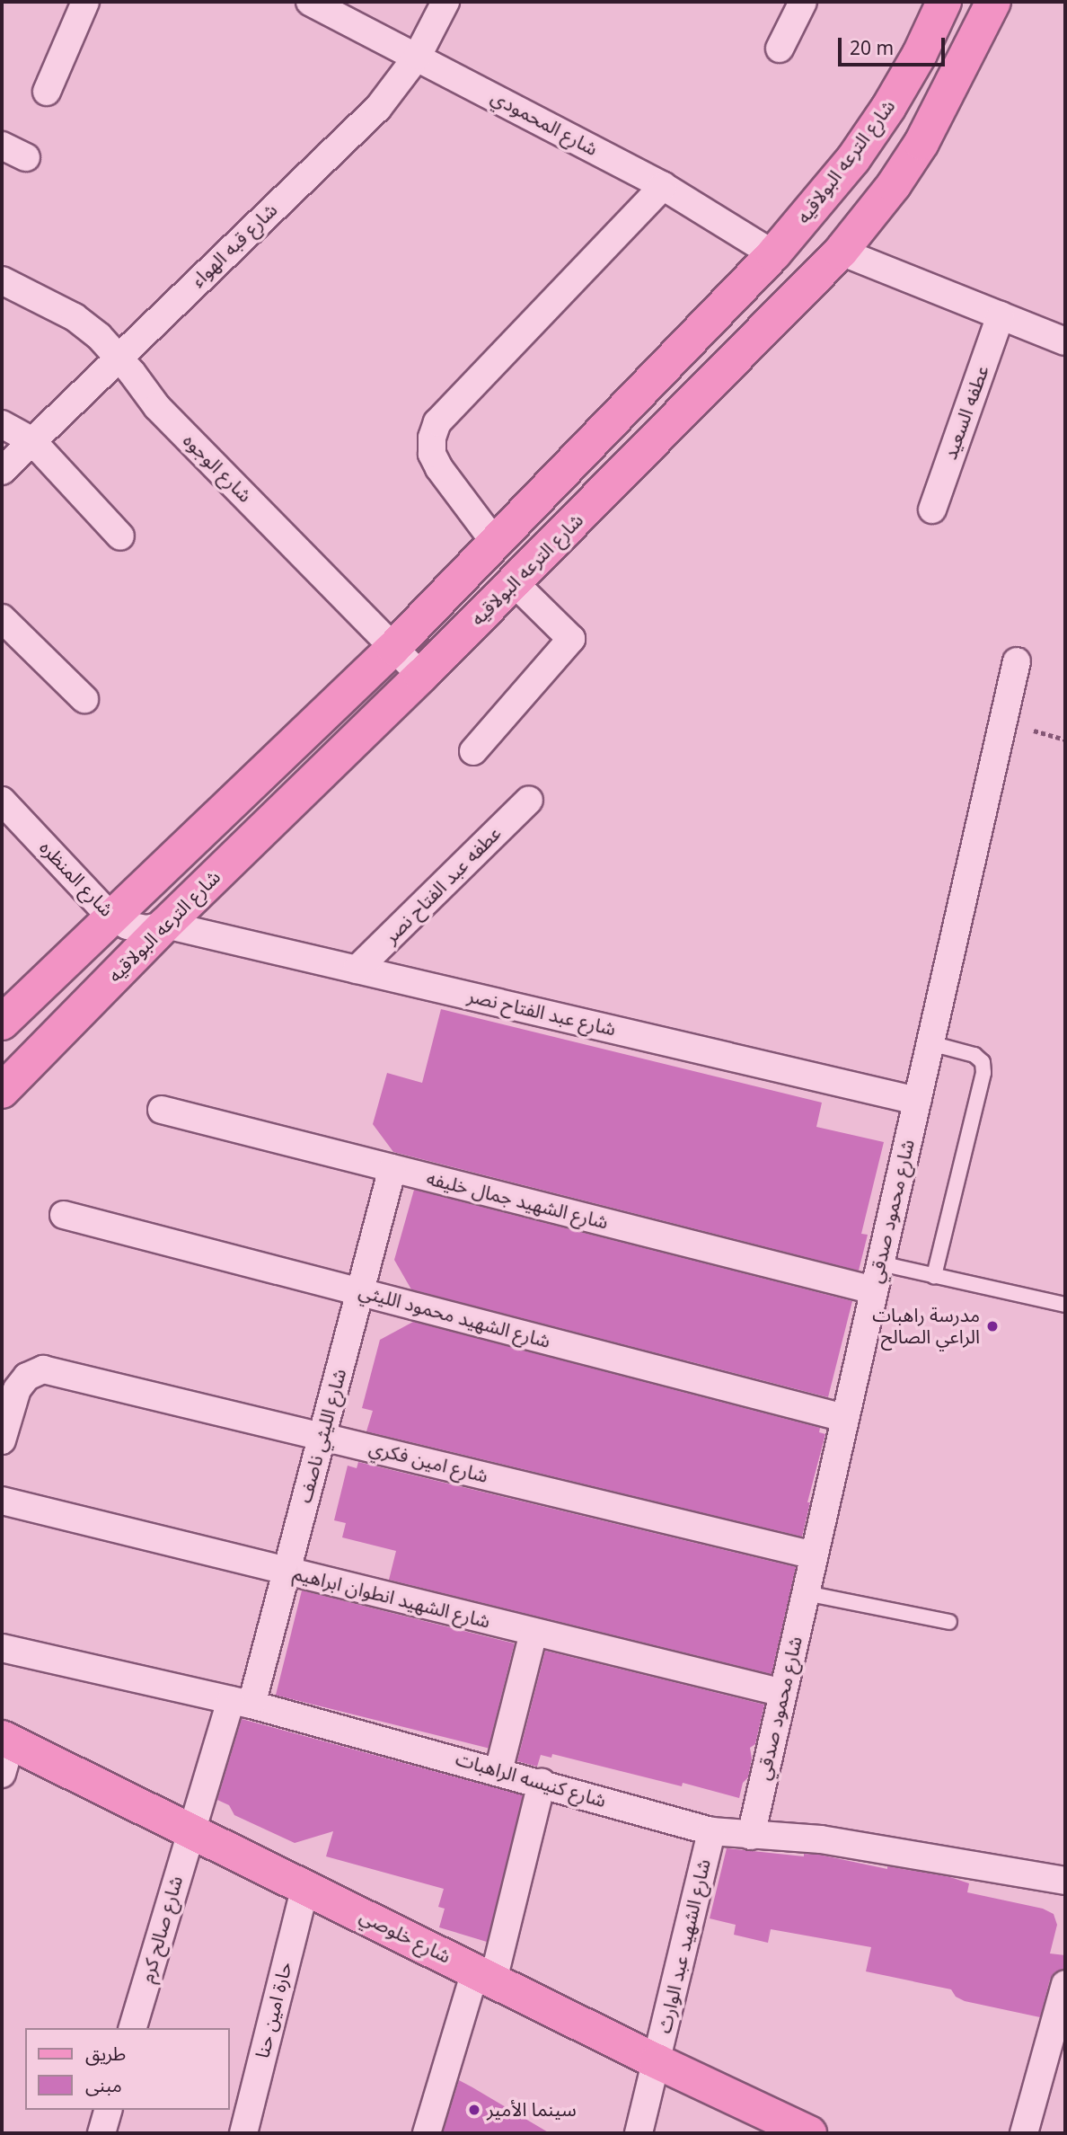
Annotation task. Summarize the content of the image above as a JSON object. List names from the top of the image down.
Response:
{
  "streets": {
    "main road": ["شارع الترعه البولاقيه", "شارع خلوصي"],
    "street": [
      "شارع المحمودي",
      "شارع قبه الهواء",
      "عطفه السعيد",
      "شارع الوجوه",
      "شارع المنظره",
      "عطفه عبد الفتاح نصر",
      "شارع عبد الفتاح نصر",
      "شارع الشهيد جمال خليفه",
      "شارع محمود صدقي",
      "شارع الشهيد محمود الليثي",
      "شارع الليثي ناصف",
      "شارع امين فكري",
      "شارع الشهيد انطوان ابراهيم",
      "شارع كنيسه الراهبات",
      "شارع صالح كرم",
      "شارع الشهيد عبد الوارث",
      "حارة امين حنا"
    ]
  },
  "crossings": [
    ["شارع المحمودي", "شارع الترعه البولاقيه"],
    ["شارع المحمودي", "شارع قبه الهواء"],
    ["شارع الترعه البولاقيه", "شارع الوجوه"],
    ["شارع الترعه البولاقيه", "شارع المنظره"],
    ["شارع الترعه البولاقيه", "شارع عبد الفتاح نصر"],
    ["شارع قبه الهواء", "شارع الوجوه"],
    ["شارع المنظره", "شارع عبد الفتاح نصر"],
    ["عطفه عبد الفتاح نصر", "شارع عبد الفتاح نصر"],
    ["شارع عبد الفتاح نصر", "شارع محمود صدقي"],
    ["شارع الشهيد جمال خليفه", "شارع محمود صدقي"],
    ["شارع الشهيد جمال خليفه", "شارع الليثي ناصف"],
    ["شارع محمود صدقي", "شارع الشهيد محمود الليثي"],
    ["شارع محمود صدقي", "شارع امين فكري"],
    ["شارع محمود صدقي", "شارع الشهيد انطوان ابراهيم"],
    ["شارع محمود صدقي", "شارع كنيسه الراهبات"],
    ["شارع الشهيد محمود الليثي", "شارع الليثي ناصف"],
    ["شارع الليثي ناصف", "شارع امين فكري"],
    ["شارع الليثي ناصف", "شارع الشهيد انطوان ابراهيم"],
    ["شارع الليثي ناصف", "شارع كنيسه الراهبات"],
    ["شارع الليثي ناصف", "شارع صالح كرم"],
    ["شارع كنيسه الراهبات", "شارع صالح كرم"],
    ["شارع كنيسه الراهبات", "شارع الشهيد عبد الوارث"],
    ["شارع صالح كرم", "شارع خلوصي"],
    ["شارع خلوصي", "شارع الشهيد عبد الوارث"],
    ["شارع خلوصي", "حارة امين حنا"]
  ],
  "places": ["مدرسة راهبات الراعي الصالح", "سينما الأمير"],
  "legend": ["طريق", "مبنى"],
  "scale_bar": "20 m"
}
